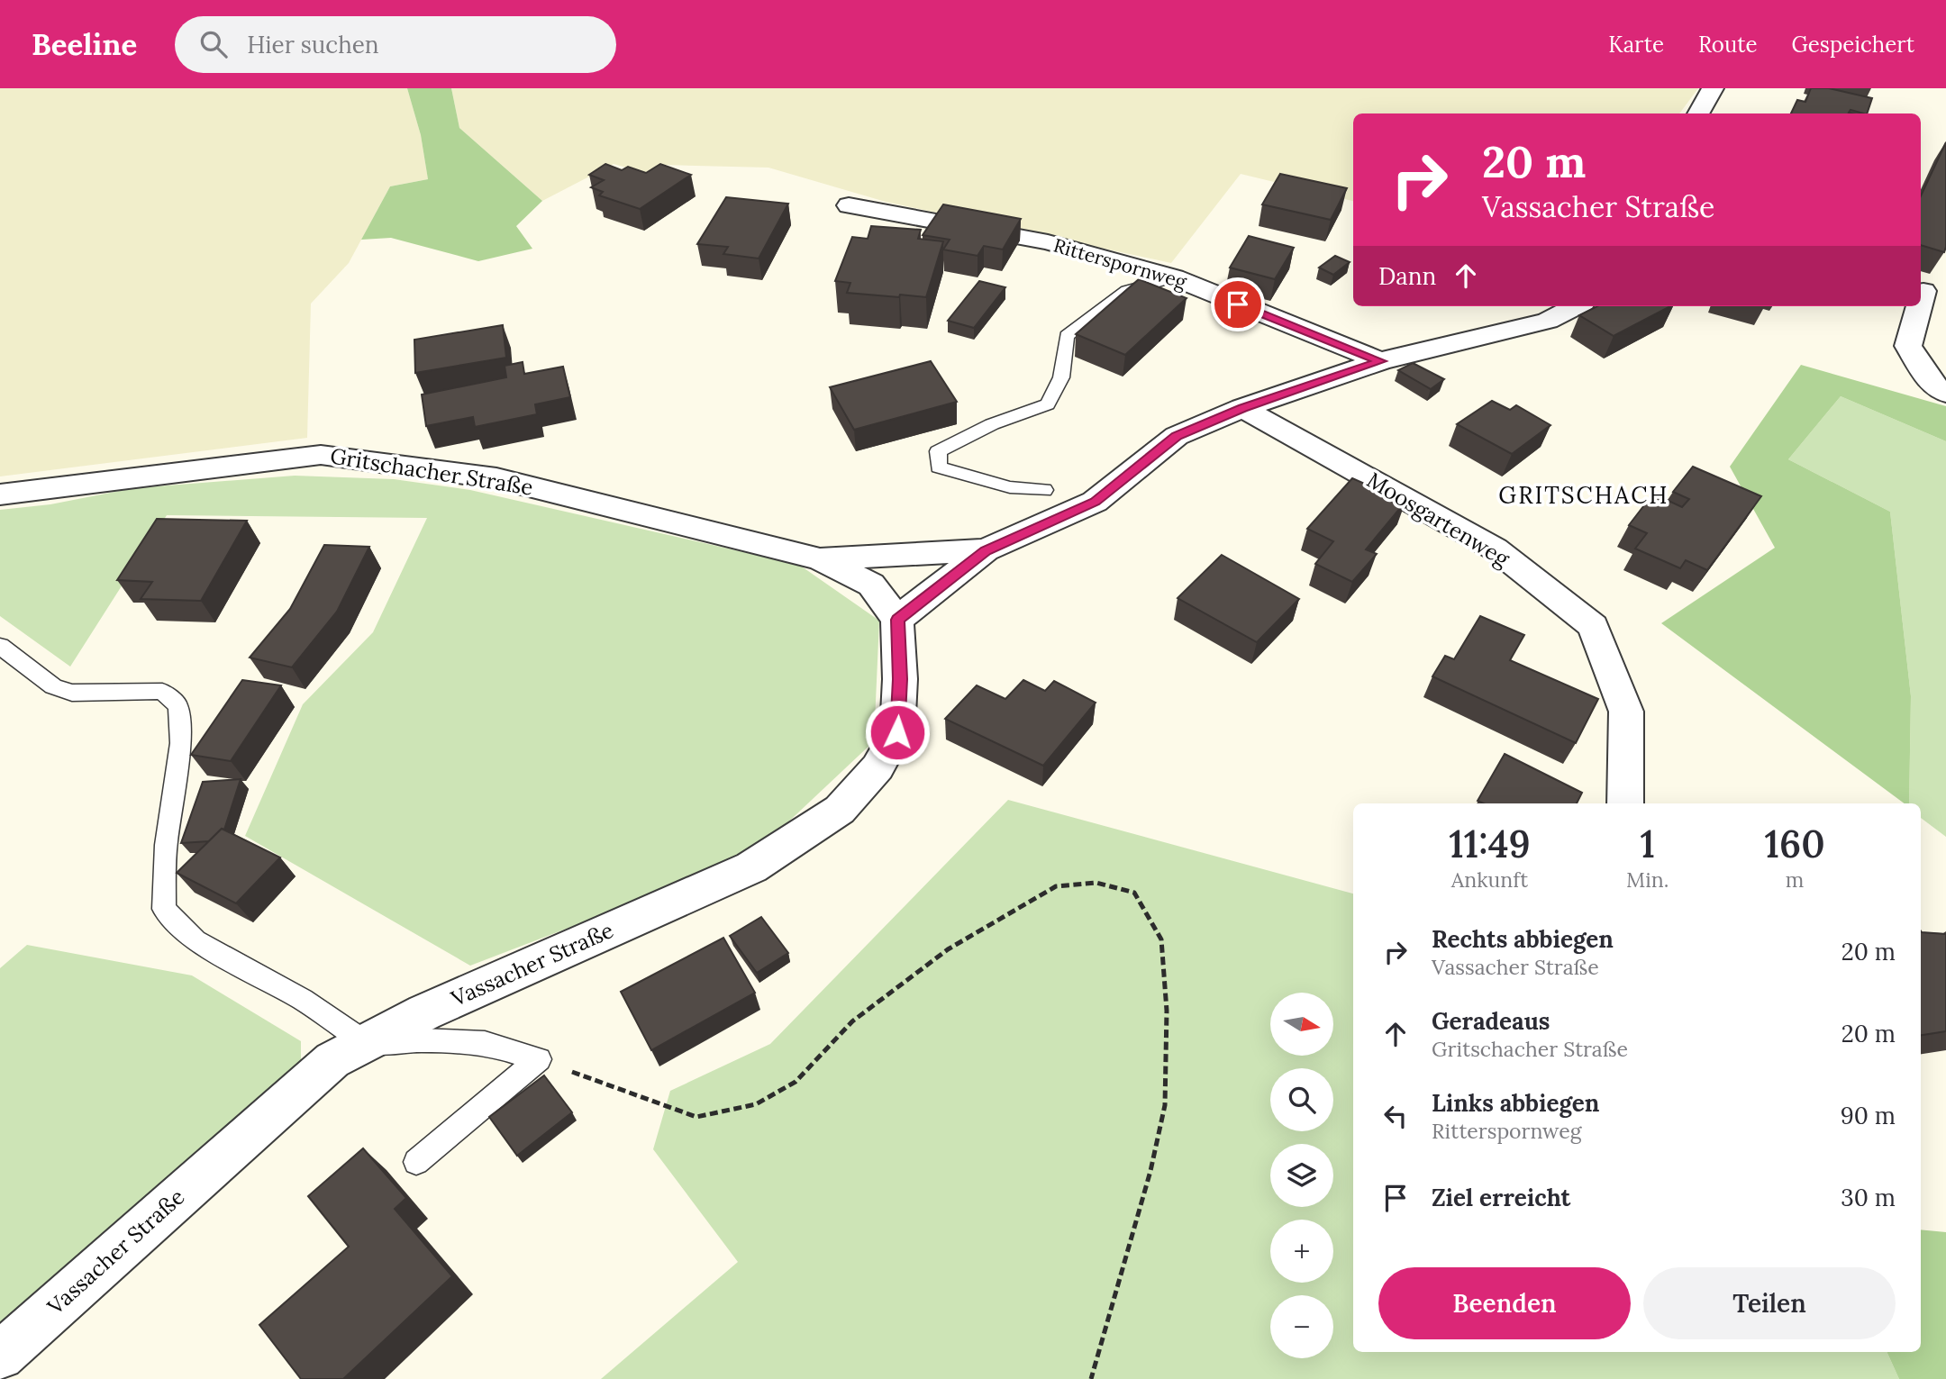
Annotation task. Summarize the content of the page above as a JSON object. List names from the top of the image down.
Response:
{
  "streets": {
    "street": [
      "Ritterspornweg",
      "Gritschacher Straße",
      "Moosgartenweg",
      "Vassacher Straße"
    ]
  },
  "crossings": [
    ["Ritterspornweg", "Gritschacher Straße"],
    ["Gritschacher Straße", "Moosgartenweg"],
    ["Gritschacher Straße", "Vassacher Straße"]
  ],
  "districts": ["GRITSCHACH"],
  "north": "right",
  "page": {
    "header": "Beeline",
    "search": "Hier suchen",
    "nav": ["Karte", "Route", "Gespeichert"],
    "turn": ["20 m", "Vassacher Straße"],
    "then": "Dann",
    "eta": [
      "11:49",
      "Ankunft",
      "1",
      "Min.",
      "160",
      "m"
    ],
    "list": [
      {
        "name": "Rechts abbiegen",
        "note": "Vassacher Straße",
        "value": "20 m"
      },
      {
        "name": "Geradeaus",
        "note": "Gritschacher Straße",
        "value": "20 m"
      },
      {
        "name": "Links abbiegen",
        "note": "Ritterspornweg",
        "value": "90 m"
      },
      {
        "name": "Ziel erreicht",
        "value": "30 m"
      }
    ],
    "map_buttons": ["+", "−"],
    "buttons": ["Beenden", "Teilen"]
  }
}
